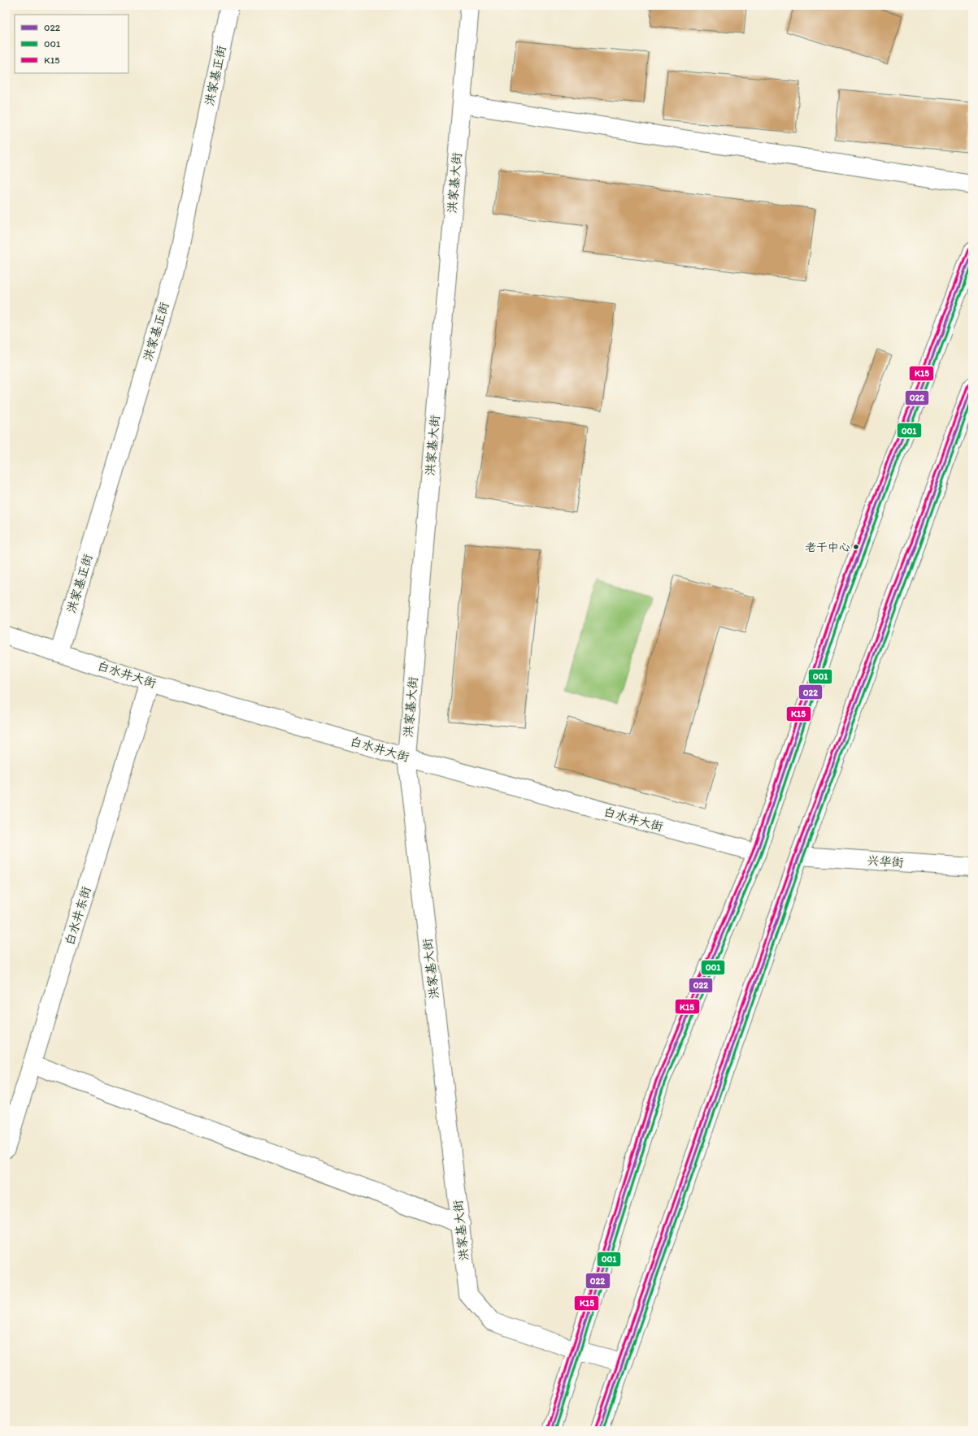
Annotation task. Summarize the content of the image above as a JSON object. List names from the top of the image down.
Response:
{
  "streets": {
    "street": [
      "洪家基正街",
      "洪家基大街",
      "白水井大街",
      "兴华街",
      "白水井东街"
    ]
  },
  "crossings": [
    ["洪家基正街", "白水井大街"],
    ["洪家基大街", "白水井大街"],
    ["白水井大街", "白水井东街"]
  ],
  "places": ["老干中心"],
  "lines": ["transit line K15", "transit line 022", "transit line 001"],
  "legend": ["022", "001", "K15"]
}
